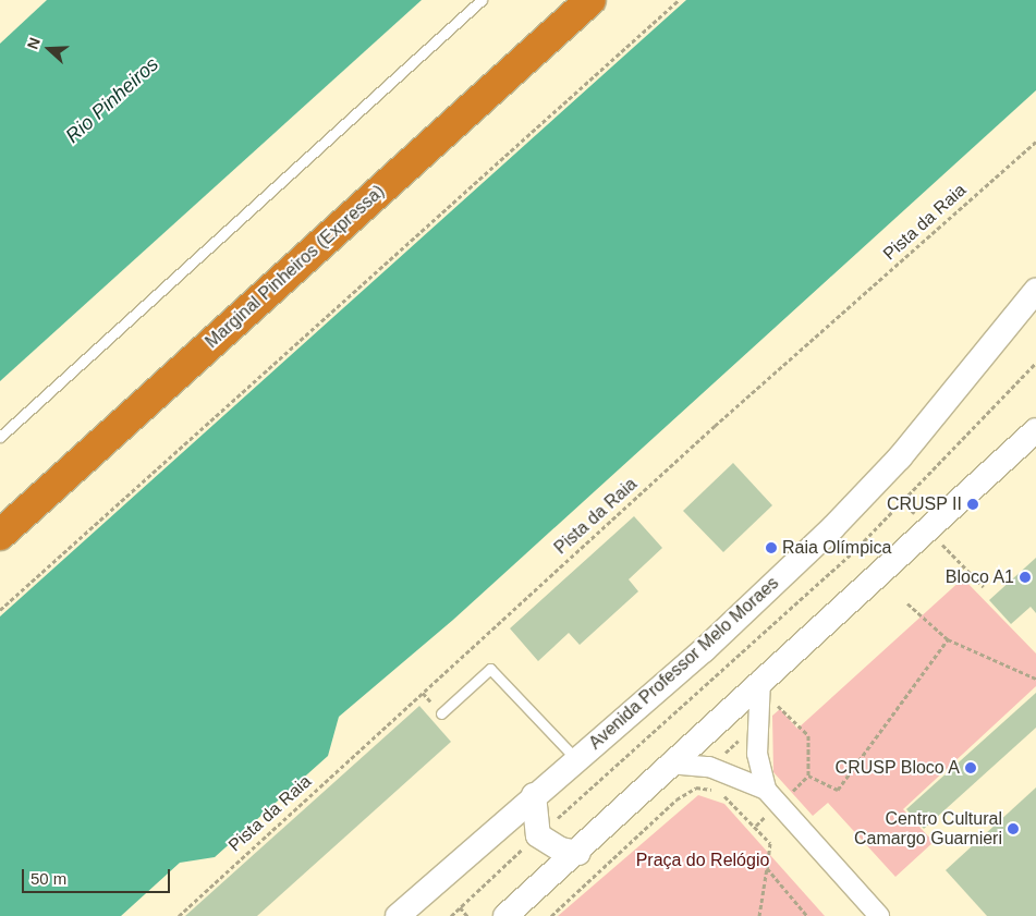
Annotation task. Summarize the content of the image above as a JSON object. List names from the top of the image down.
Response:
{
  "streets": {
    "highway": ["Marginal Pinheiros (Expressa)"],
    "street": ["Avenida Professor Melo Moraes"],
    "path": ["Pista da Raia"]
  },
  "water": ["Rio Pinheiros"],
  "parks": ["Praça do Relógio"],
  "places": [
    "CRUSP II",
    "Raia Olímpica",
    "Bloco A1",
    "CRUSP Bloco A",
    "Centro Cultural Camargo Guarnieri"
  ],
  "scale_bar": "50 m",
  "north": "left"
}
